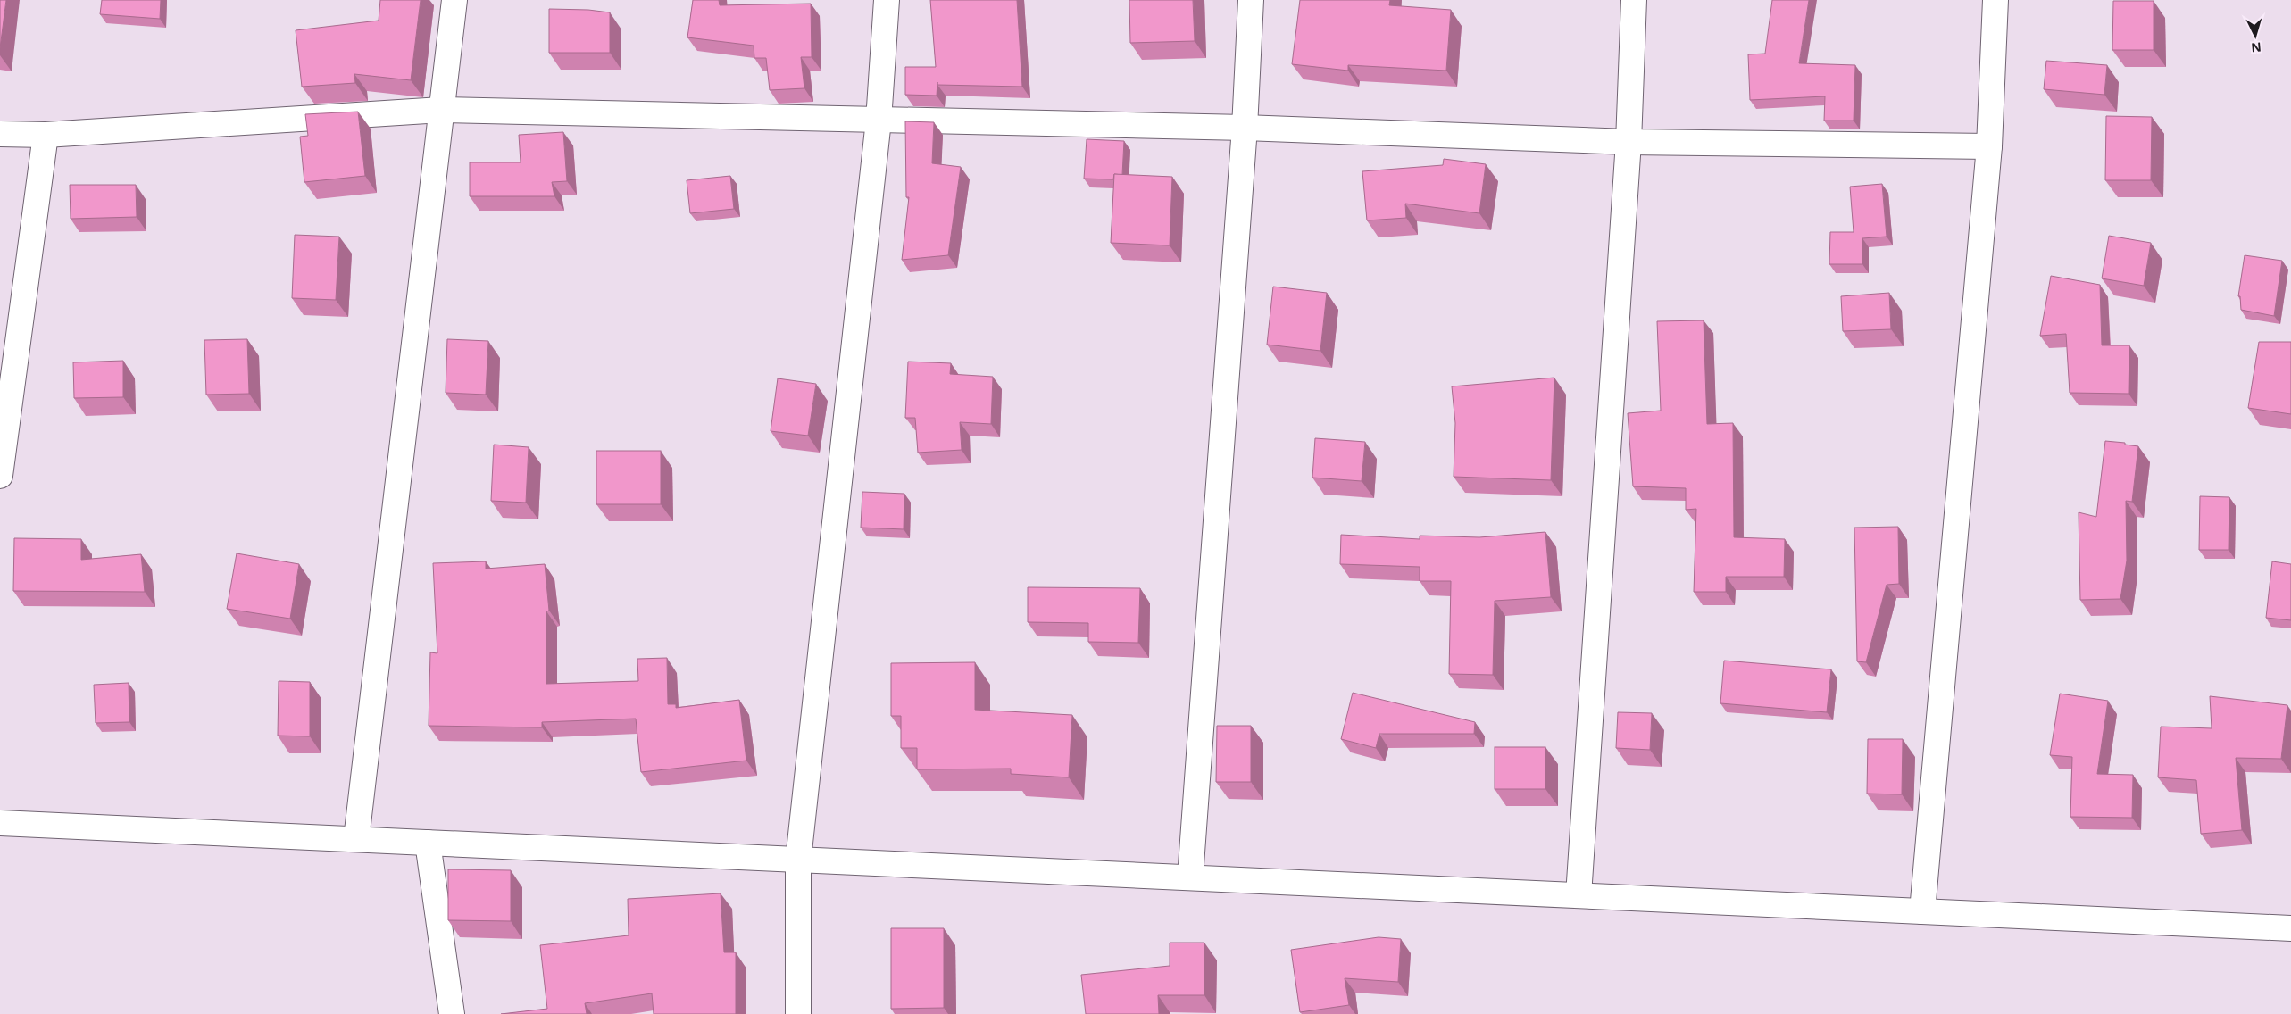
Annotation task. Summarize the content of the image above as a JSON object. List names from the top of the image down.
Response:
{
  "north": "bottom"
}
